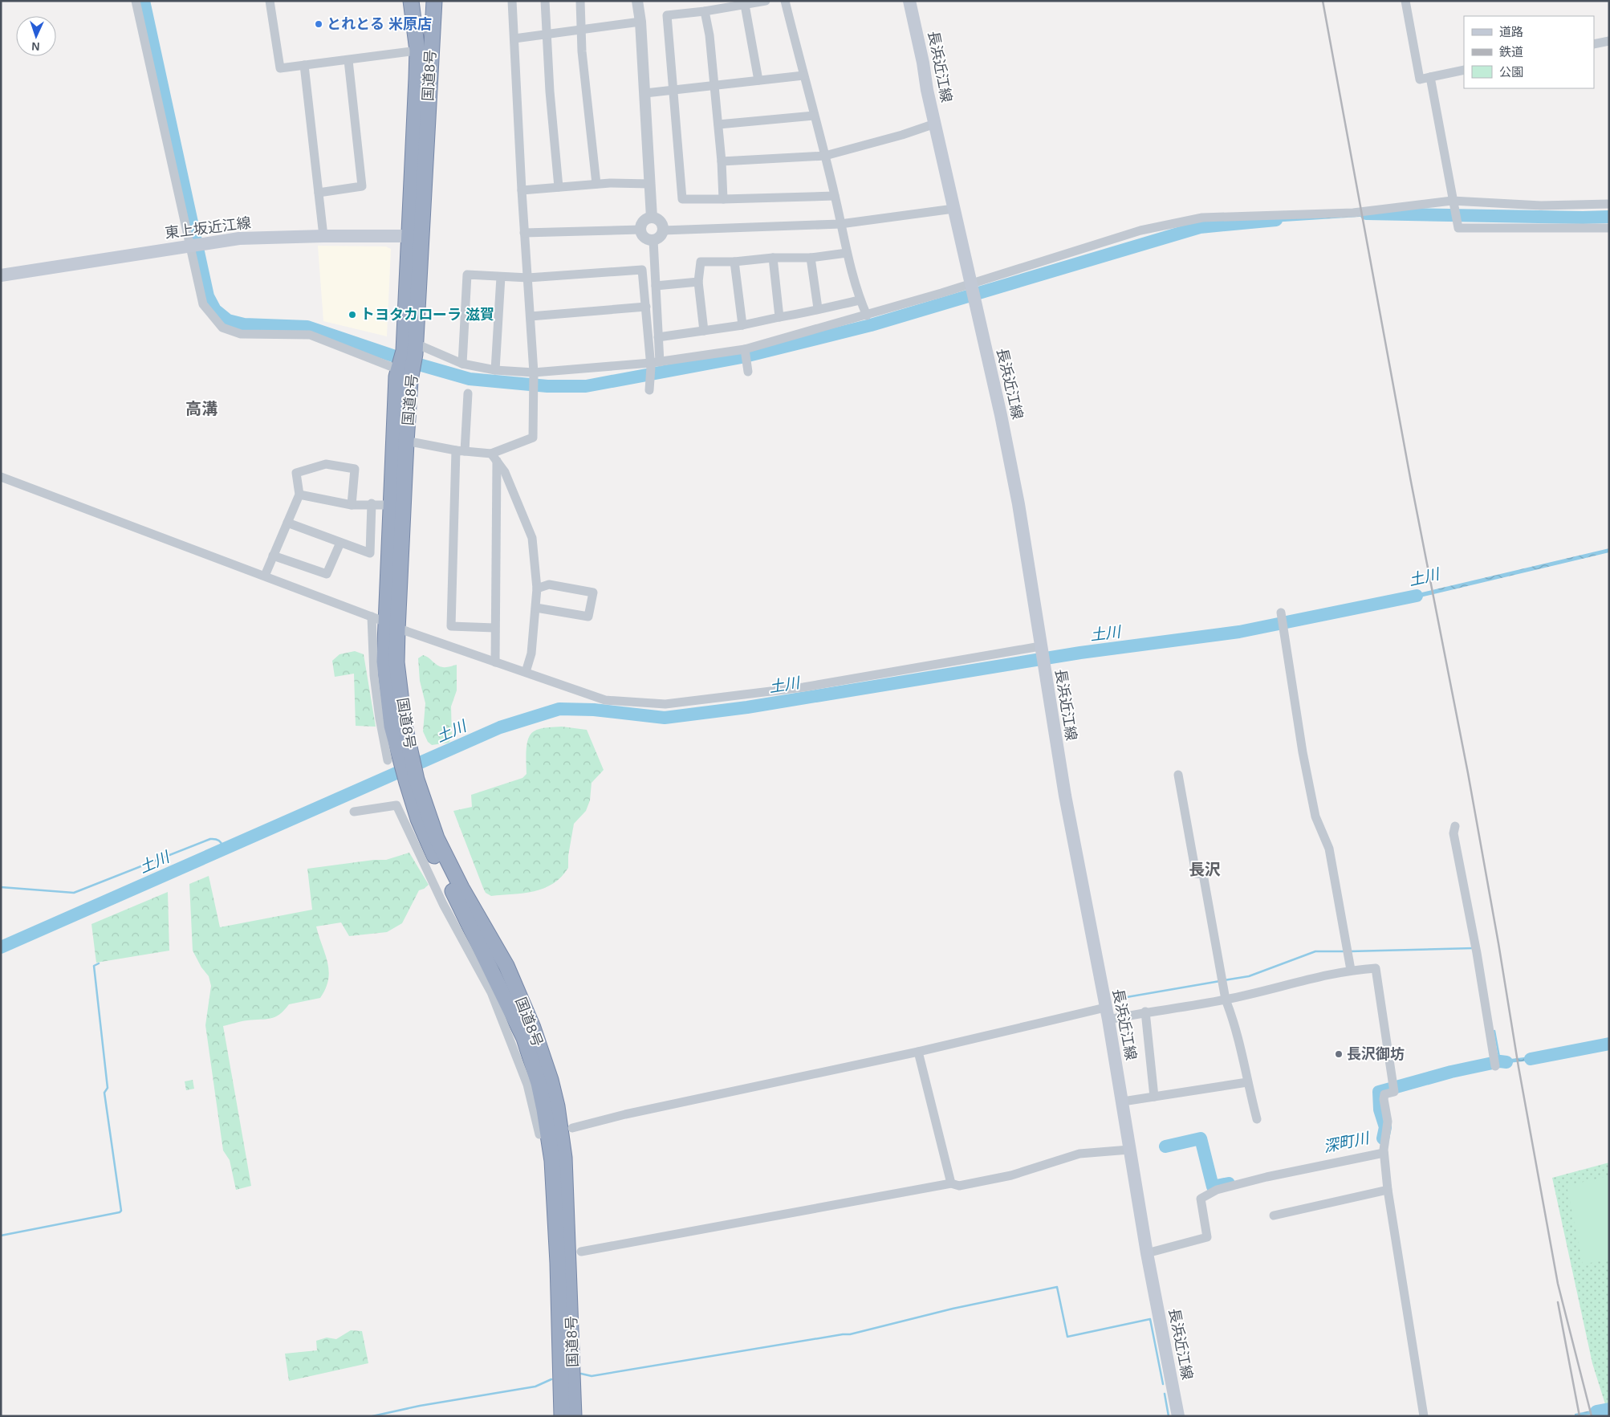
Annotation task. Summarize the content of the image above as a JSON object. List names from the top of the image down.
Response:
{
  "streets": {
    "highway": ["国道8号"],
    "main road": ["長浜近江線", "東上坂近江線"]
  },
  "crossings": [
    ["国道8号", "東上坂近江線"]
  ],
  "districts": ["高溝", "長沢"],
  "water": ["土川", "深町川"],
  "places": ["とれとる 米原店", "トヨタカローラ 滋賀", "長沢御坊"],
  "legend": ["道路", "鉄道", "公園"],
  "north": "bottom"
}
